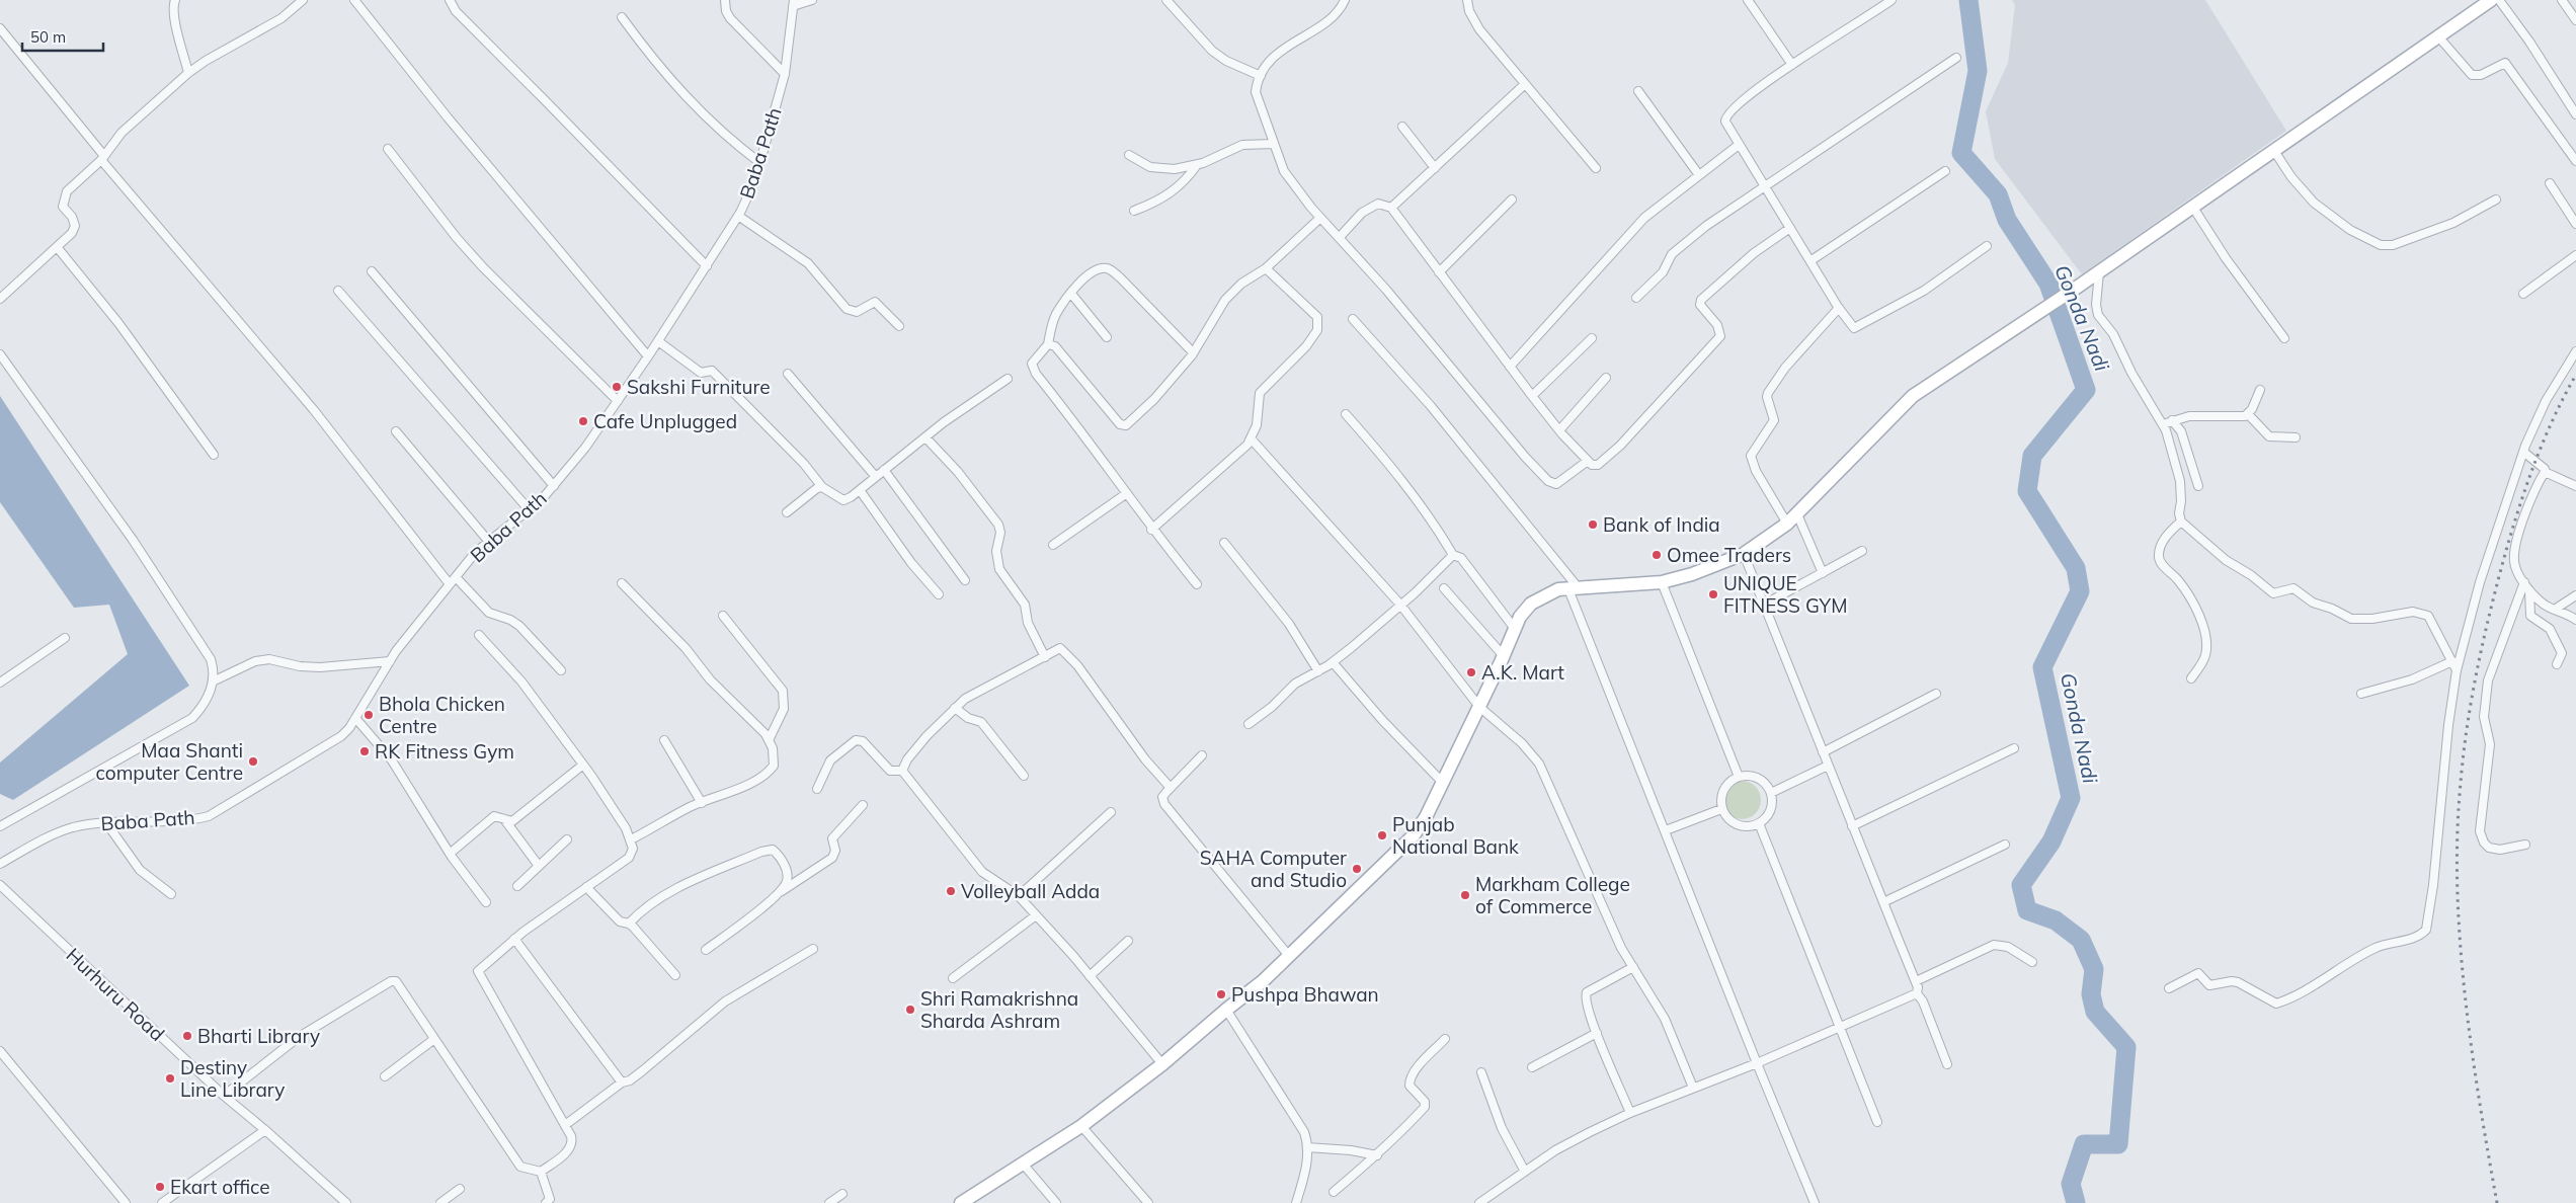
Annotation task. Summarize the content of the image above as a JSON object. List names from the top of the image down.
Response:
{
  "streets": {
    "street": ["Baba Path", "Hurhuru Road"]
  },
  "water": ["Gonda Nadi"],
  "places": [
    "Sakshi Furniture",
    "Cafe Unplugged",
    "Bank of India",
    "Omee Traders",
    "UNIQUE FITNESS GYM",
    "A.K. Mart",
    "Bhola Chicken Centre",
    "RK Fitness Gym",
    "Maa Shanti computer Centre",
    "Punjab National Bank",
    "SAHA Computer and Studio",
    "Volleyball Adda",
    "Markham College of Commerce",
    "Pushpa Bhawan",
    "Shri Ramakrishna Sharda Ashram",
    "Bharti Library",
    "Destiny Line Library",
    "Ekart office"
  ],
  "scale_bar": "50 m"
}
